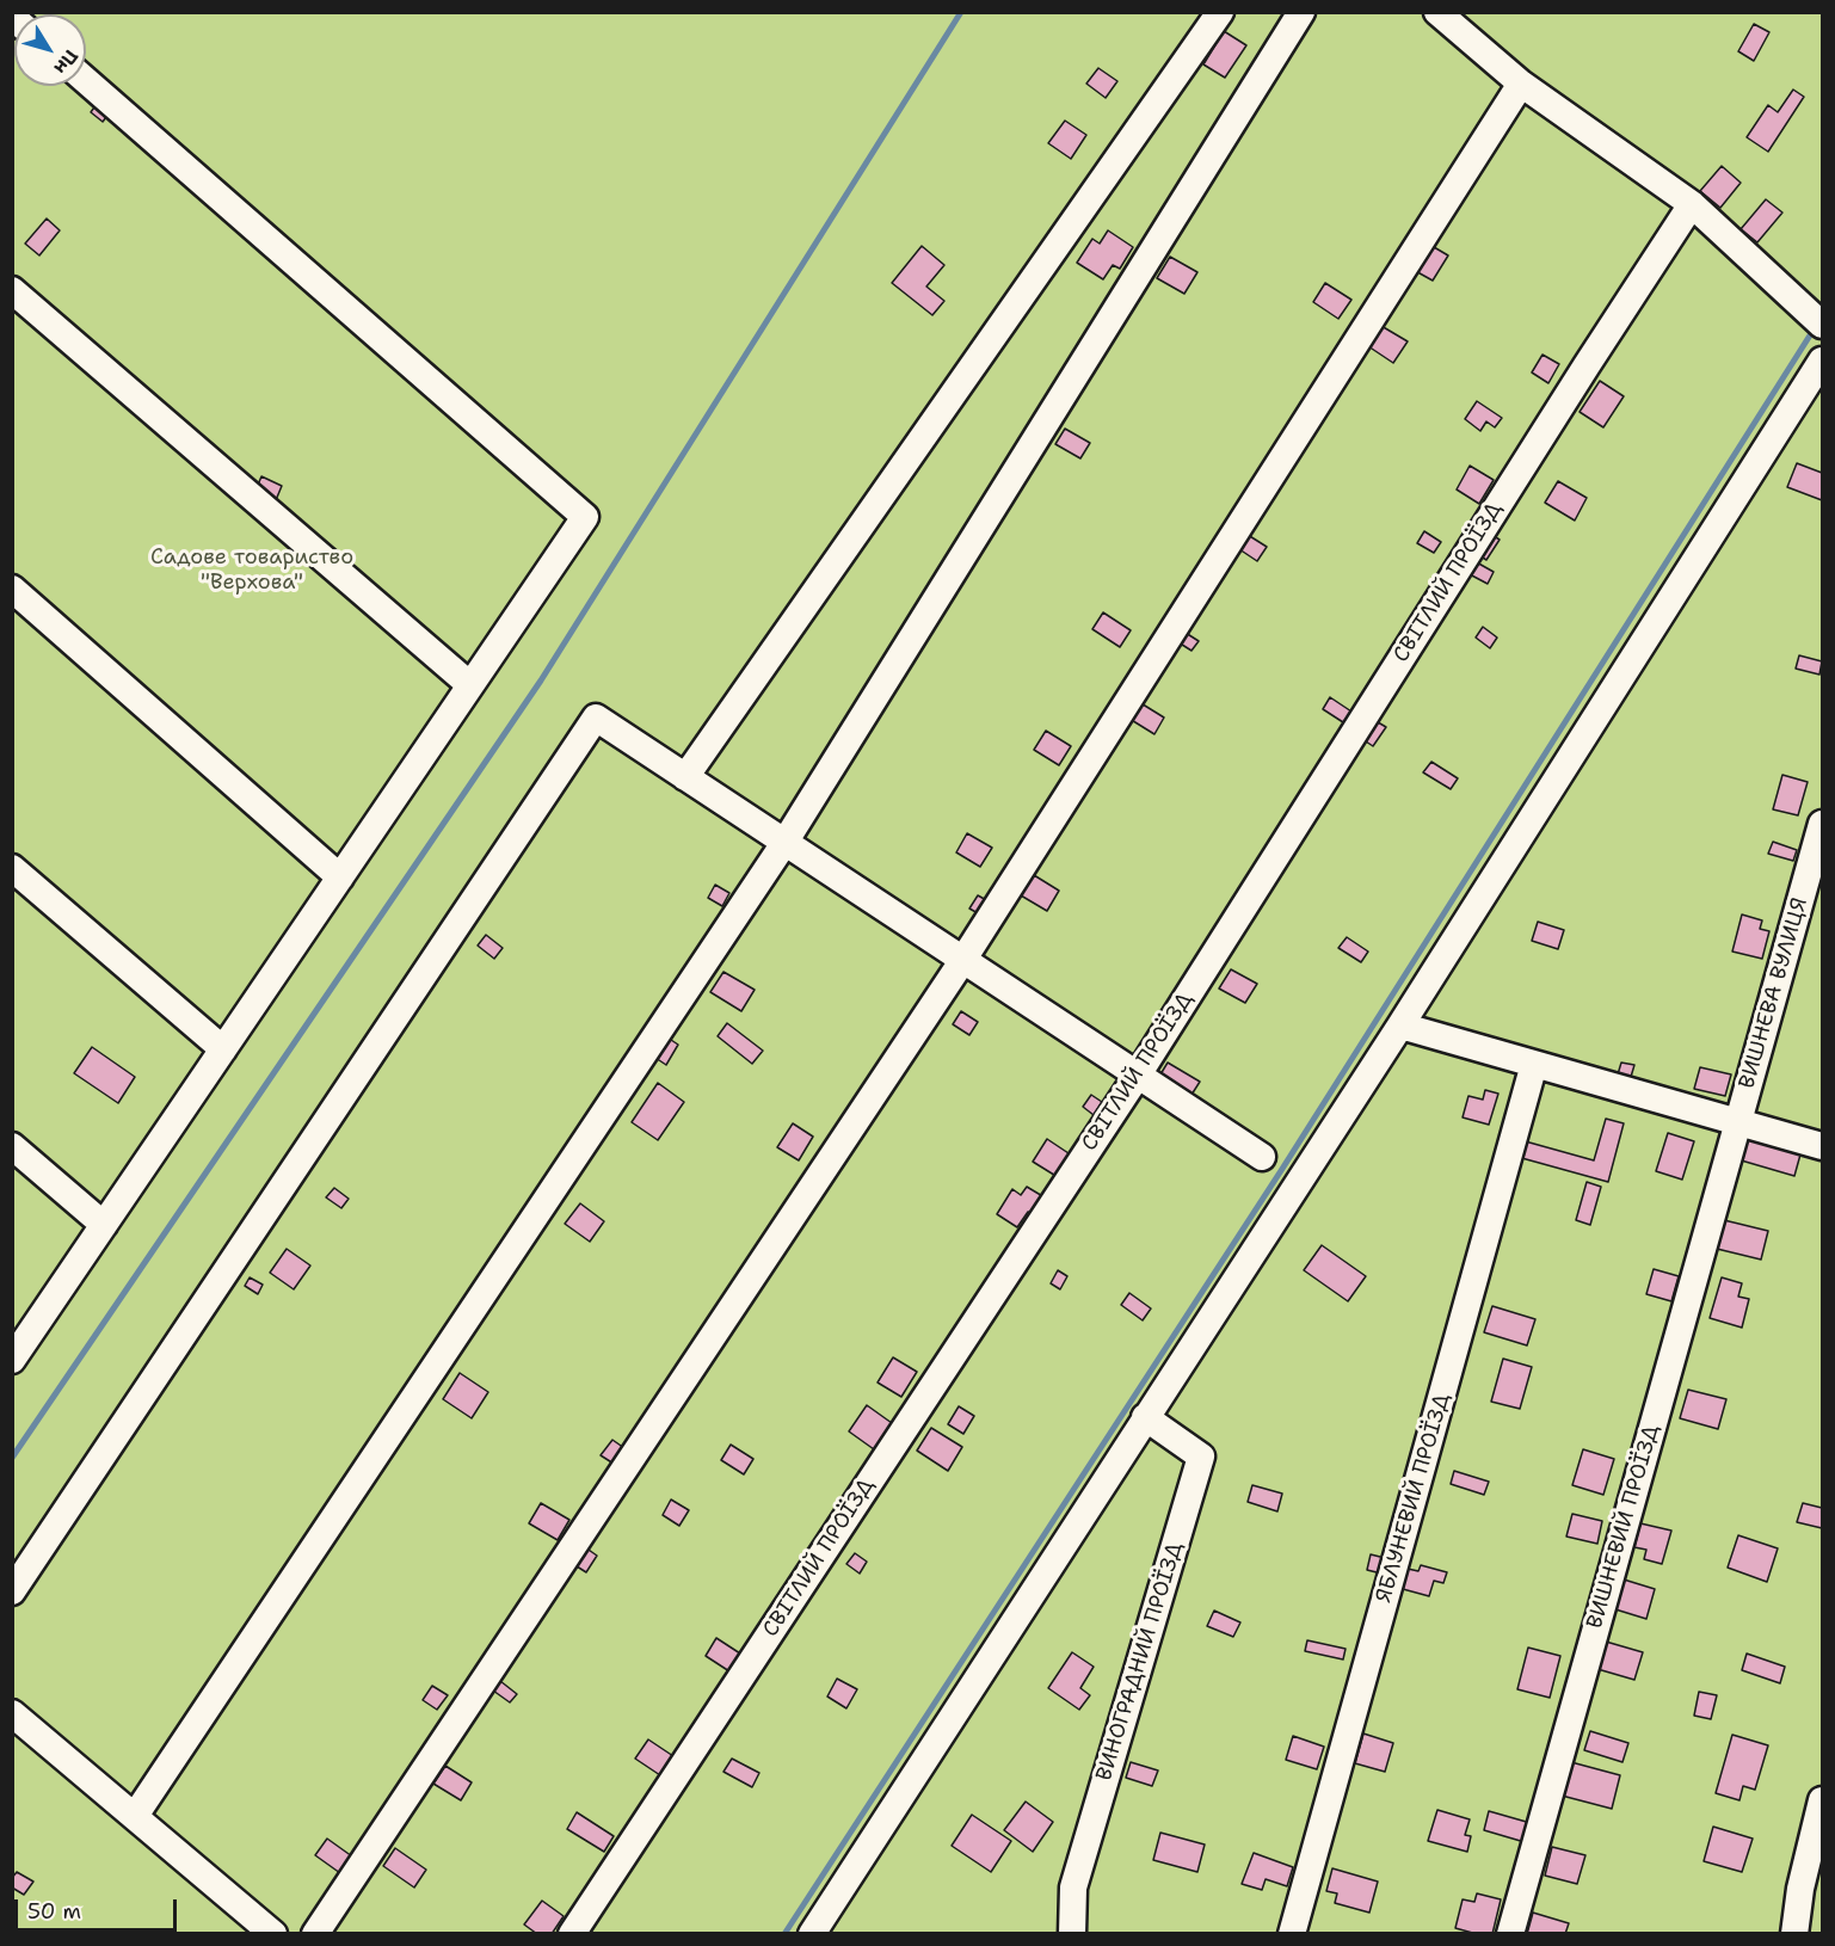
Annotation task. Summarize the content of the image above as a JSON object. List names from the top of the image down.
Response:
{
  "streets": {
    "street": [
      "СВІТЛИЙ ПРОЇЗД",
      "ВИШНЕВА ВУЛИЦЯ",
      "ЯБЛУНЕВИЙ ПРОЇЗД",
      "ВИШНЕВИЙ ПРОЇЗД",
      "ВИНОГРАДНИЙ ПРОЇЗД"
    ]
  },
  "crossings": [
    ["ВИШНЕВА ВУЛИЦЯ", "ВИШНЕВИЙ ПРОЇЗД"]
  ],
  "parks": ["Садове товариство \"Верхова\""],
  "scale_bar": "50 m",
  "north": "bottom right"
}
